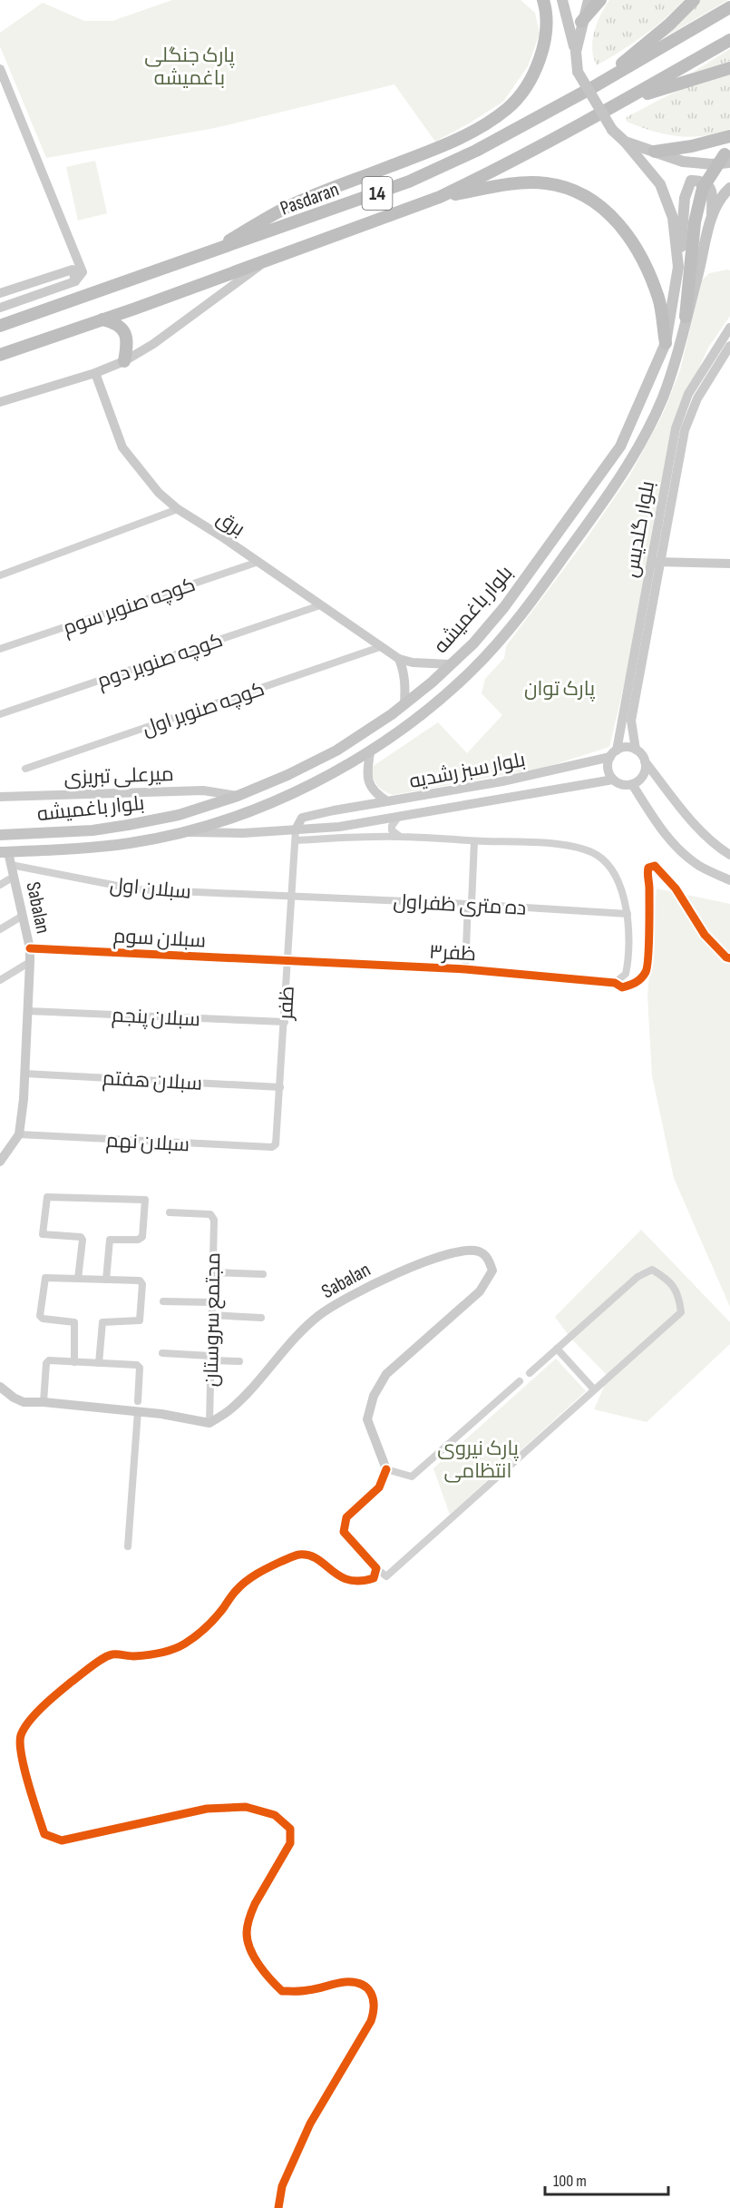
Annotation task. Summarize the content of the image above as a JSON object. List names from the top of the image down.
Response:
{
  "streets": {
    "highway": ["14", "Pasdaran"],
    "main road": ["بلوار باغمیشه"],
    "street": [
      "برق",
      "بلوار گلدیس",
      "کوچه صنوبر سوم",
      "کوچه صنوبر دوم",
      "کوچه صنوبر اول",
      "بلوار سبز رشدیه",
      "میرعلی تبریزی",
      "سبلان اول",
      "ده متری ظفراول",
      "Sabalan",
      "سبلان سوم",
      "ظفر۳",
      "ظفر",
      "سبلان پنجم",
      "سبلان هفتم",
      "سبلان نهم",
      "مجتمع سروستان"
    ]
  },
  "crossings": [
    ["برق", "کوچه صنوبر سوم"],
    ["برق", "کوچه صنوبر دوم"],
    ["برق", "کوچه صنوبر اول"],
    ["بلوار گلدیس", "بلوار سبز رشدیه"],
    ["بلوار باغمیشه", "بلوار سبز رشدیه"],
    ["بلوار باغمیشه", "میرعلی تبریزی"],
    ["بلوار باغمیشه", "Sabalan"],
    ["سبلان اول", "ده متری ظفراول"],
    ["سبلان اول", "Sabalan"],
    ["سبلان اول", "ظفر"],
    ["ده متری ظفراول", "ظفر"],
    ["Sabalan", "سبلان سوم"],
    ["Sabalan", "سبلان پنجم"],
    ["Sabalan", "سبلان هفتم"],
    ["Sabalan", "سبلان نهم"],
    ["Sabalan", "مجتمع سروستان"],
    ["سبلان سوم", "ظفر۳"],
    ["سبلان سوم", "ظفر"],
    ["ظفر۳", "ظفر"],
    ["ظفر", "سبلان پنجم"],
    ["ظفر", "سبلان هفتم"],
    ["ظفر", "سبلان نهم"]
  ],
  "parks": ["پارک جنگلی باغمیشه", "پارک توان", "پارک نیروی انتظامی"],
  "scale_bar": "100 m"
}
